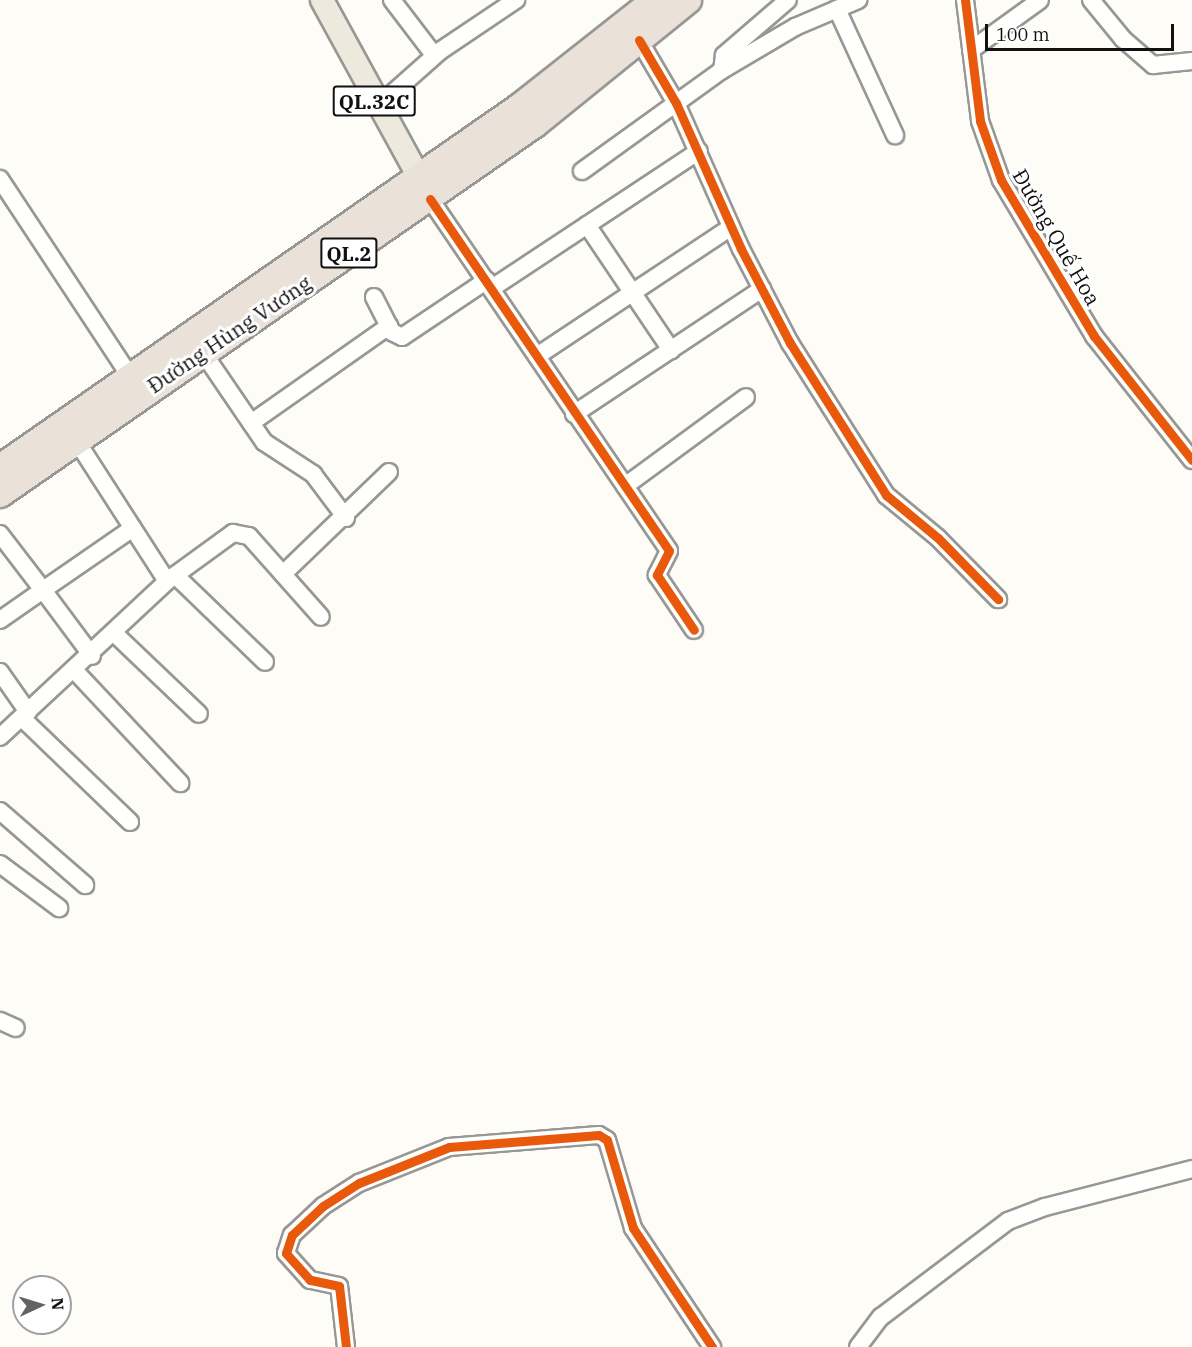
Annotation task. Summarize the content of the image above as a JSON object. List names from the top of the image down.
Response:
{
  "streets": {
    "highway": ["QL.2", "Đường Hùng Vương"],
    "main road": ["QL.32C"],
    "street": ["Đường Quế Hoa"]
  },
  "crossings": [
    ["QL.32C", "Đường Hùng Vương"]
  ],
  "scale_bar": "100 m",
  "north": "right"
}
